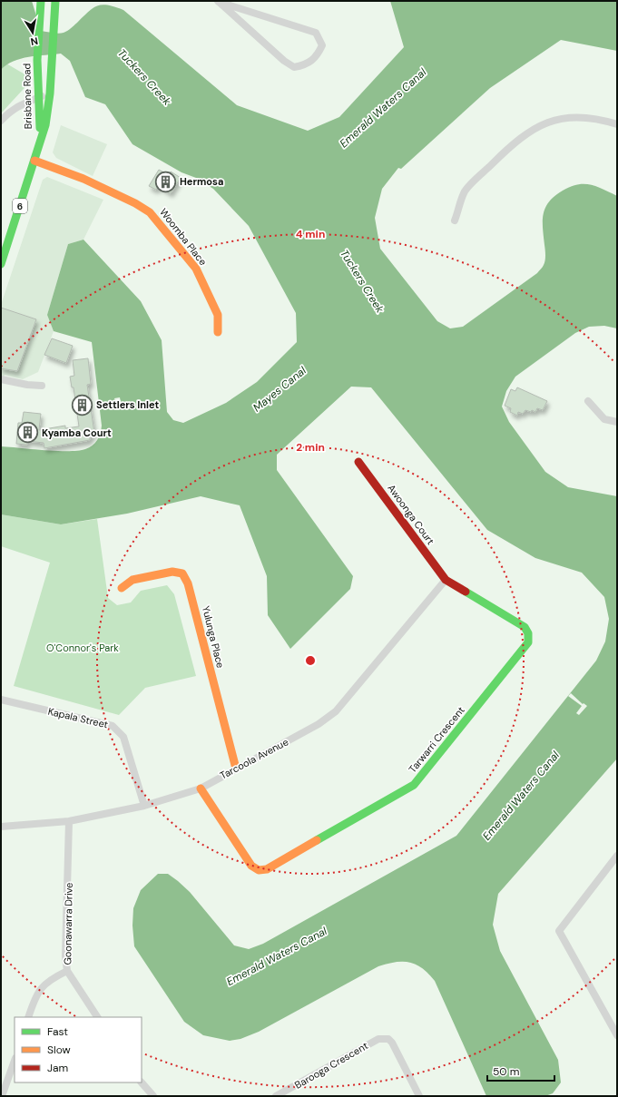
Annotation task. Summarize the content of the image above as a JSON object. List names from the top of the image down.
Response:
{
  "streets": {
    "street": [
      "Brisbane Road",
      "6",
      "Woomba Place",
      "Awoonga Court",
      "Yulunga Place",
      "Kapala Street",
      "Tarwarri Crescent",
      "Tarcoola Avenue",
      "Goonawarra Drive",
      "Barooga Crescent"
    ]
  },
  "crossings": [
    ["Brisbane Road", "Woomba Place"],
    ["Awoonga Court", "Tarwarri Crescent"],
    ["Awoonga Court", "Tarcoola Avenue"],
    ["Yulunga Place", "Tarcoola Avenue"],
    ["Kapala Street", "Tarcoola Avenue"],
    ["Tarwarri Crescent", "Tarcoola Avenue"],
    ["Tarcoola Avenue", "Goonawarra Drive"]
  ],
  "water": ["Tuckers Creek", "Emerald Waters Canal", "Mayes Canal"],
  "parks": ["O'Connor's Park"],
  "places": {
    "building": ["Hermosa", "Settlers Inlet", "Kyamba Court"]
  },
  "legend": ["Fast", "Slow", "Jam"],
  "scale_bar": "50 m",
  "north": "bottom",
  "rings": ["4 min", "2 min"]
}
